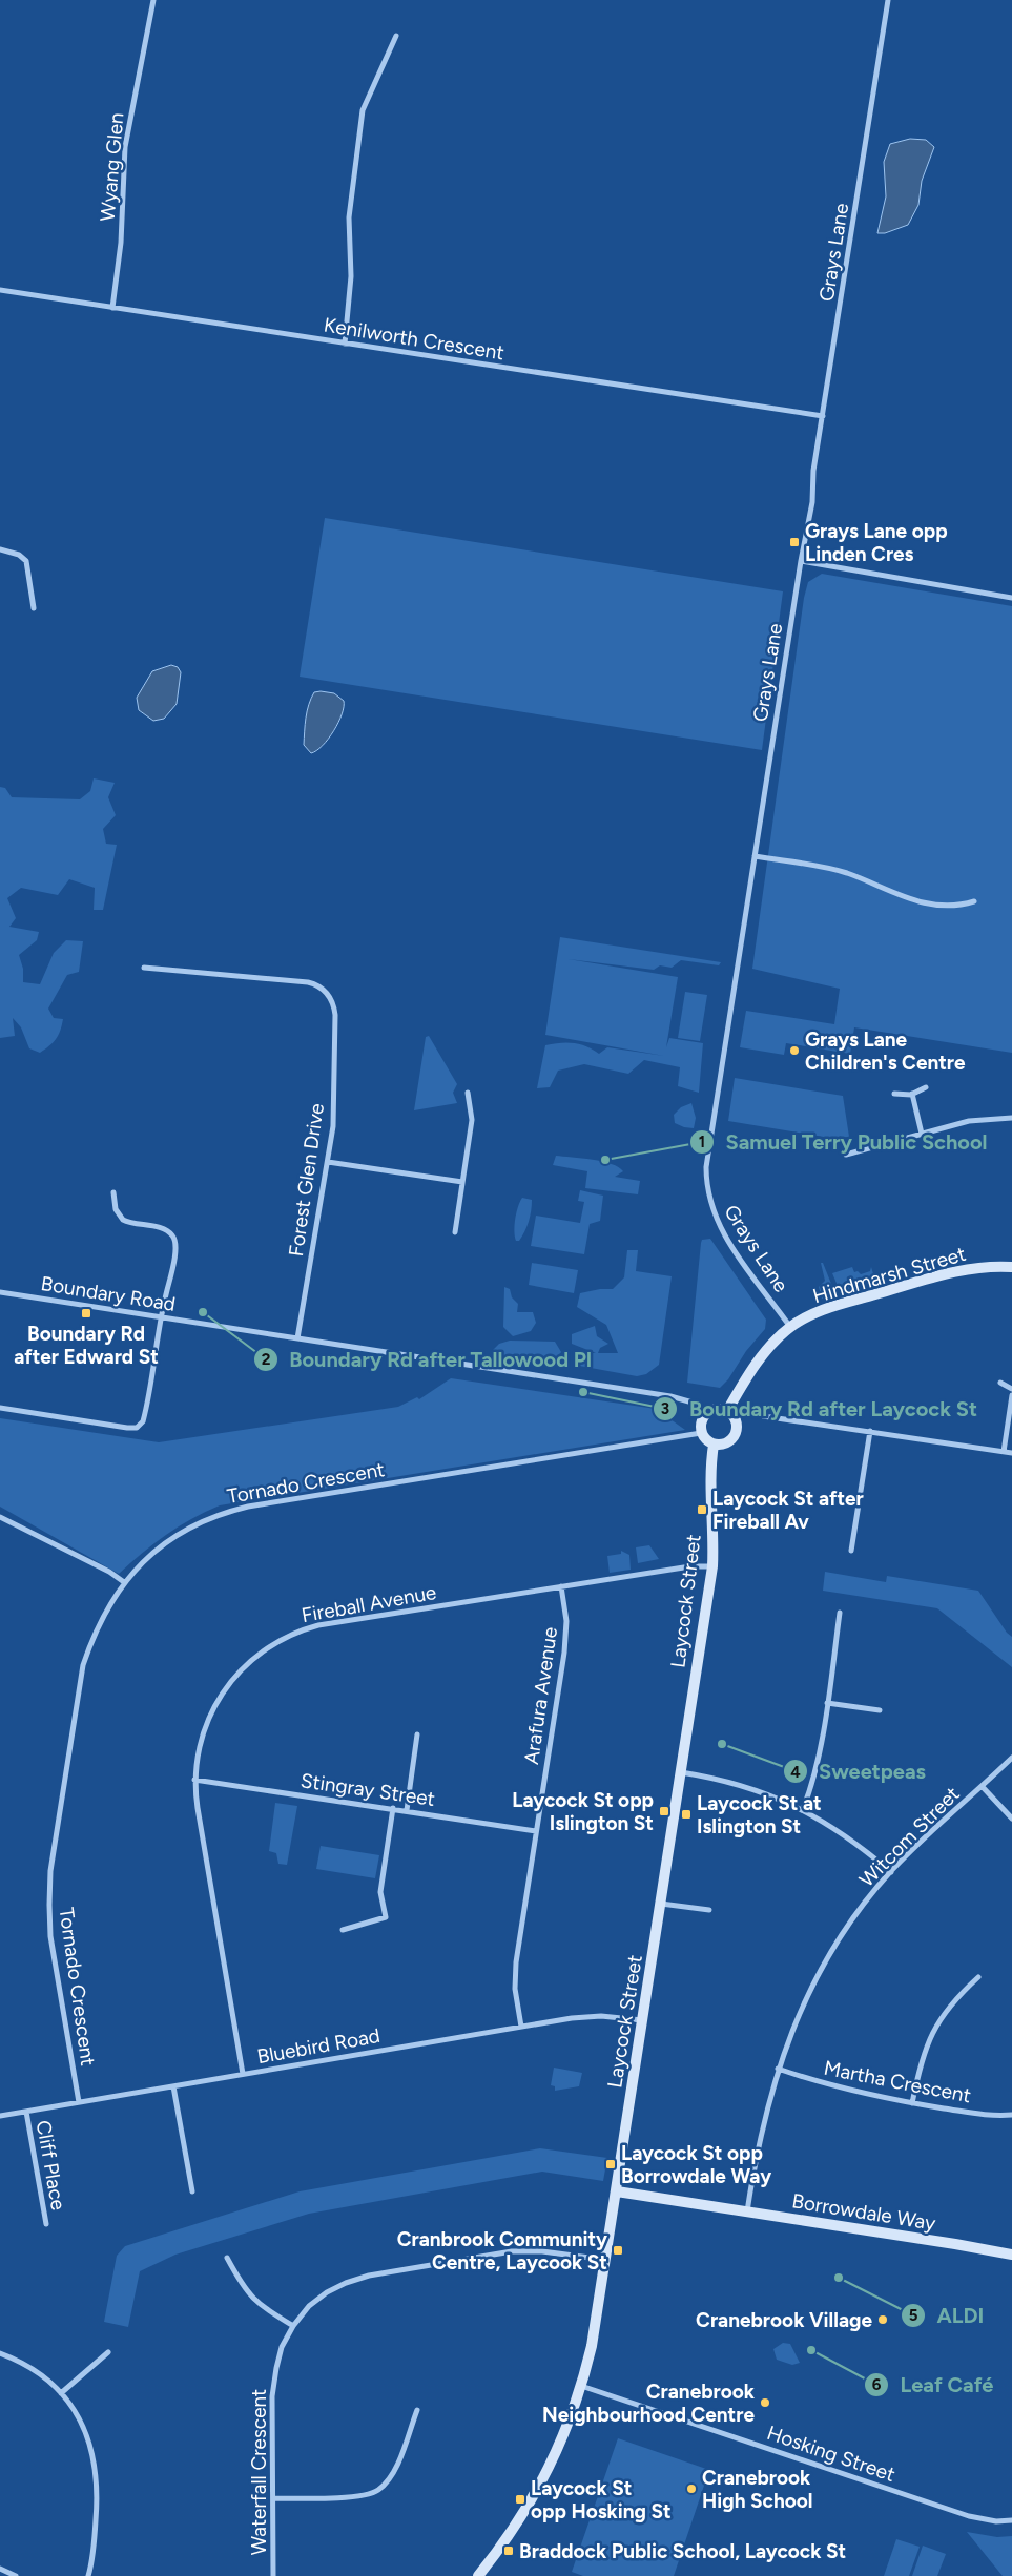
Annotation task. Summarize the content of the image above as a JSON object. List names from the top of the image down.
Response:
{
  "streets": {
    "street": [
      "Wyang Glen",
      "Grays Lane",
      "Kenilworth Crescent",
      "Forest Glen Drive",
      "Hindmarsh Street",
      "Boundary Road",
      "Tornado Crescent",
      "Laycock Street",
      "Fireball Avenue",
      "Arafura Avenue",
      "Stingray Street",
      "Witcom Street",
      "Bluebird Road",
      "Martha Crescent",
      "Cliff Place",
      "Borrowdale Way",
      "Hosking Street",
      "Waterfall Crescent"
    ]
  },
  "crossings": [
    ["Wyang Glen", "Kenilworth Crescent"],
    ["Grays Lane", "Kenilworth Crescent"],
    ["Grays Lane", "Hindmarsh Street"],
    ["Forest Glen Drive", "Boundary Road"],
    ["Hindmarsh Street", "Boundary Road"],
    ["Hindmarsh Street", "Tornado Crescent"],
    ["Hindmarsh Street", "Laycock Street"],
    ["Boundary Road", "Tornado Crescent"],
    ["Boundary Road", "Laycock Street"],
    ["Tornado Crescent", "Laycock Street"],
    ["Tornado Crescent", "Bluebird Road"],
    ["Laycock Street", "Fireball Avenue"],
    ["Laycock Street", "Bluebird Road"],
    ["Laycock Street", "Borrowdale Way"],
    ["Laycock Street", "Hosking Street"],
    ["Laycock Street", "Waterfall Crescent"],
    ["Fireball Avenue", "Arafura Avenue"],
    ["Fireball Avenue", "Stingray Street"],
    ["Fireball Avenue", "Bluebird Road"],
    ["Arafura Avenue", "Stingray Street"],
    ["Arafura Avenue", "Bluebird Road"],
    ["Witcom Street", "Martha Crescent"],
    ["Witcom Street", "Borrowdale Way"],
    ["Bluebird Road", "Cliff Place"]
  ],
  "places": {
    "transit": [
      "Grays Lane opp Linden Cres",
      "Boundary Rd after Edward St",
      "Laycock St after Fireball Av",
      "Laycock St opp Islington St",
      "Laycock St at Islington St",
      "Laycock St opp Borrowdale Way",
      "Cranbrook Community Centre, Laycook St",
      "Laycock St opp Hosking St",
      "Braddock Public School, Laycock St"
    ],
    "other": [
      "Grays Lane Children's Centre",
      "Samuel Terry Public School",
      "Boundary Rd after Tallowood Pl",
      "Boundary Rd after Laycock St",
      "Sweetpeas",
      "ALDI",
      "Cranebrook Village",
      "Leaf Café",
      "Cranebrook Neighbourhood Centre",
      "Cranebrook High School"
    ]
  }
}
